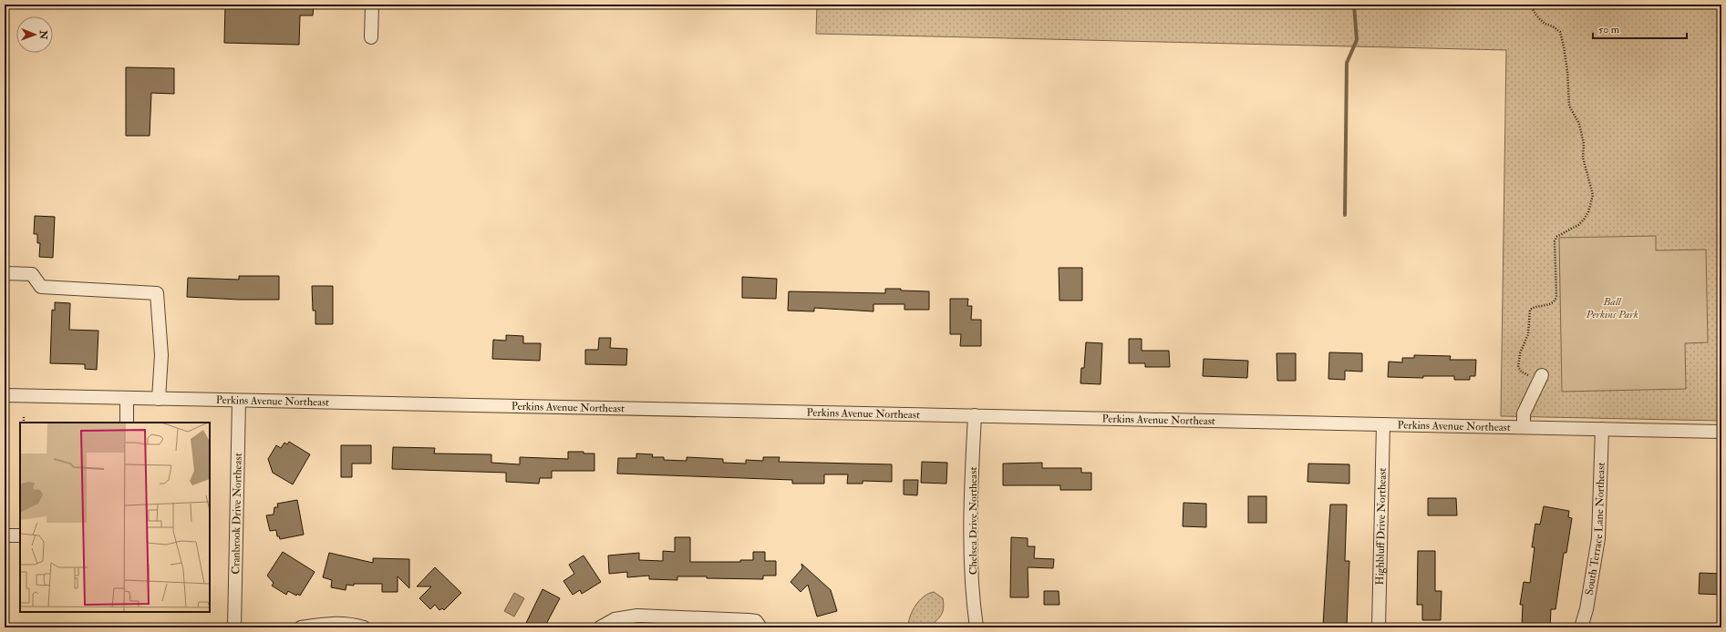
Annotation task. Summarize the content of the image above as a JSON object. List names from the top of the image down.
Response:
{
  "streets": {
    "street": [
      "Perkins Avenue Northeast",
      "Cranbrook Drive Northeast",
      "Chelsea Drive Northeast",
      "Highbluff Drive Northeast",
      "South Terrace Lane Northeast"
    ]
  },
  "crossings": [
    ["Perkins Avenue Northeast", "Cranbrook Drive Northeast"],
    ["Perkins Avenue Northeast", "Chelsea Drive Northeast"],
    ["Perkins Avenue Northeast", "Highbluff Drive Northeast"],
    ["Perkins Avenue Northeast", "South Terrace Lane Northeast"]
  ],
  "parks": ["Ball Perkins Park"],
  "scale_bar": "50 m",
  "north": "right"
}
